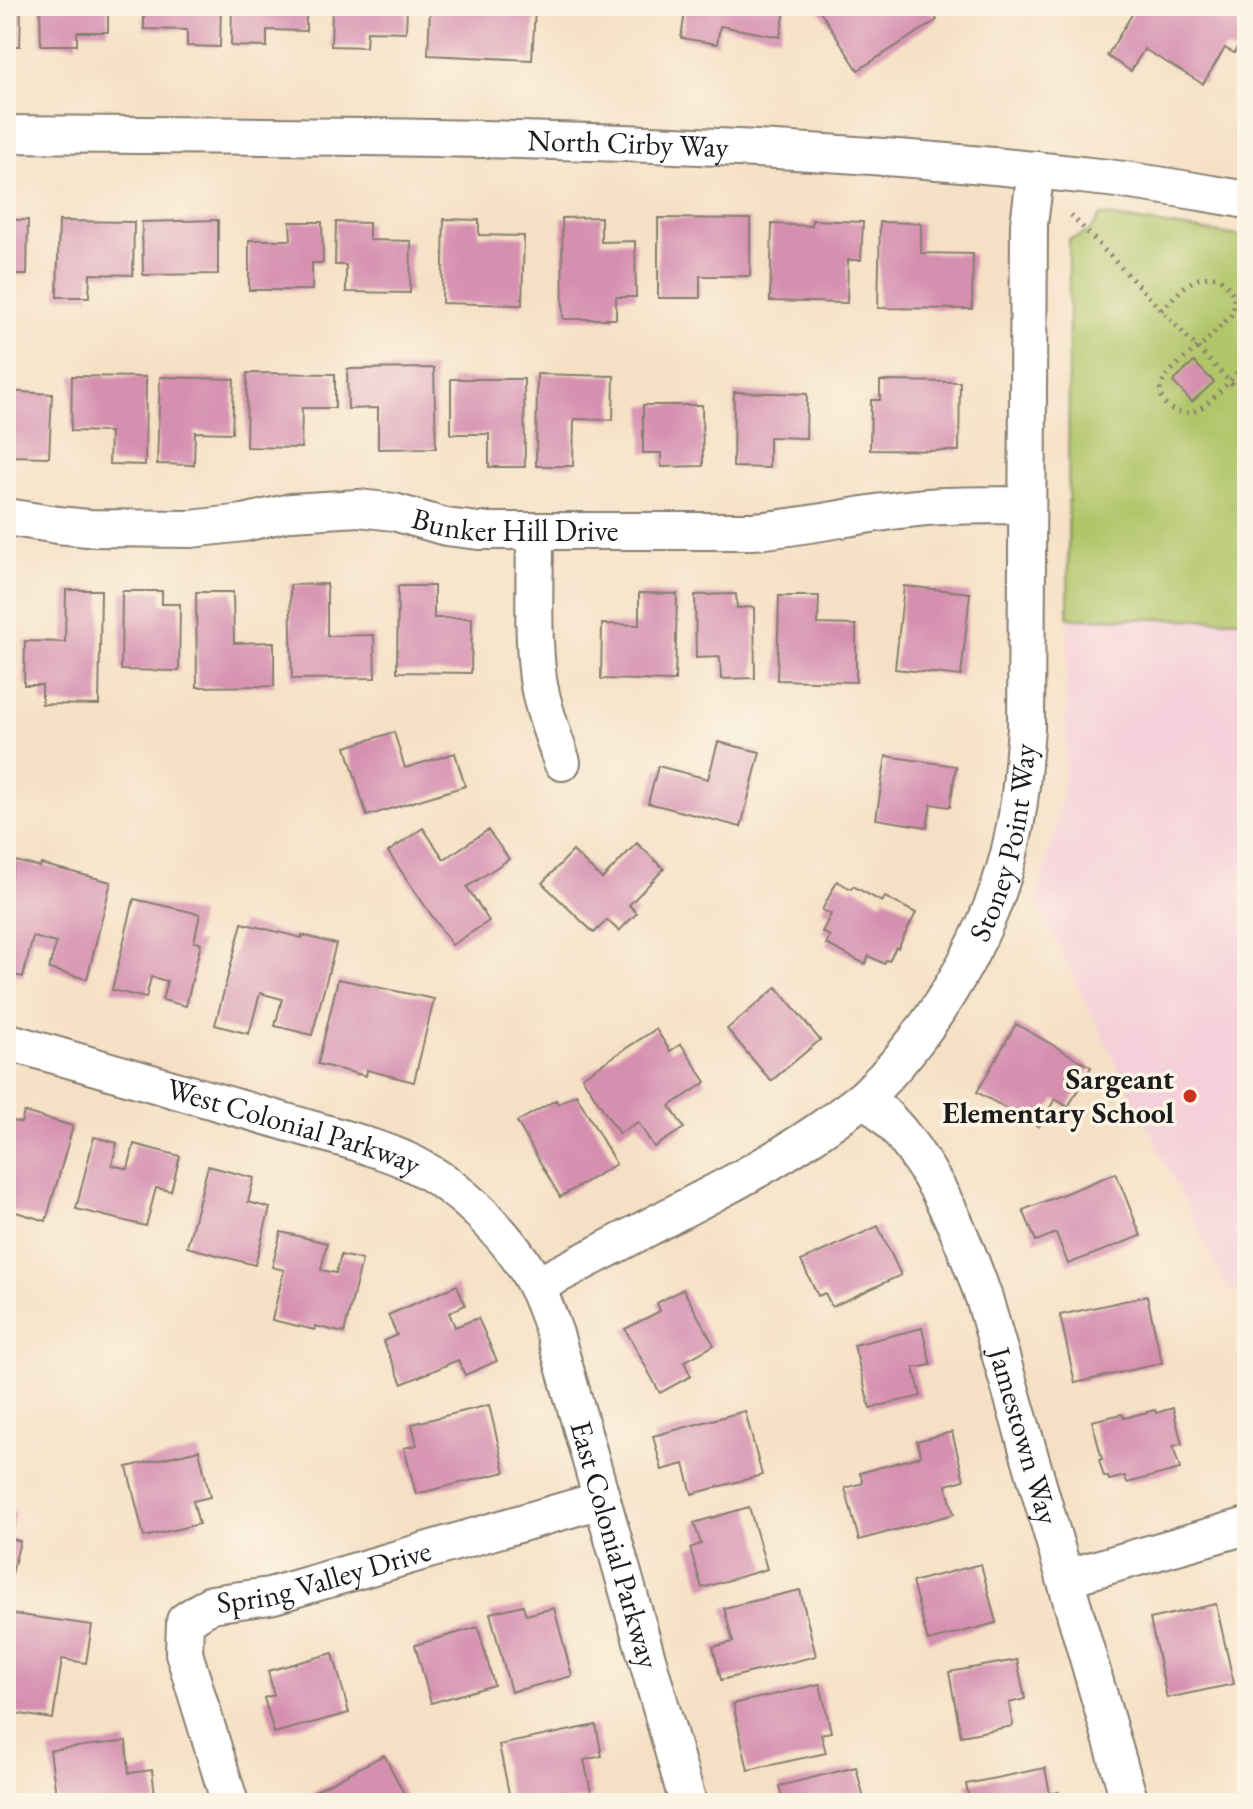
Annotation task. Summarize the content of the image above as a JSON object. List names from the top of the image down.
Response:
{
  "streets": {
    "street": [
      "North Cirby Way",
      "Bunker Hill Drive",
      "Stoney Point Way",
      "West Colonial Parkway",
      "Jamestown Way",
      "East Colonial Parkway",
      "Spring Valley Drive"
    ]
  },
  "crossings": [
    ["North Cirby Way", "Stoney Point Way"],
    ["Bunker Hill Drive", "Stoney Point Way"],
    ["Stoney Point Way", "West Colonial Parkway"],
    ["Stoney Point Way", "Jamestown Way"],
    ["Stoney Point Way", "East Colonial Parkway"],
    ["West Colonial Parkway", "East Colonial Parkway"],
    ["East Colonial Parkway", "Spring Valley Drive"]
  ],
  "places": ["Sargeant Elementary School"]
}
